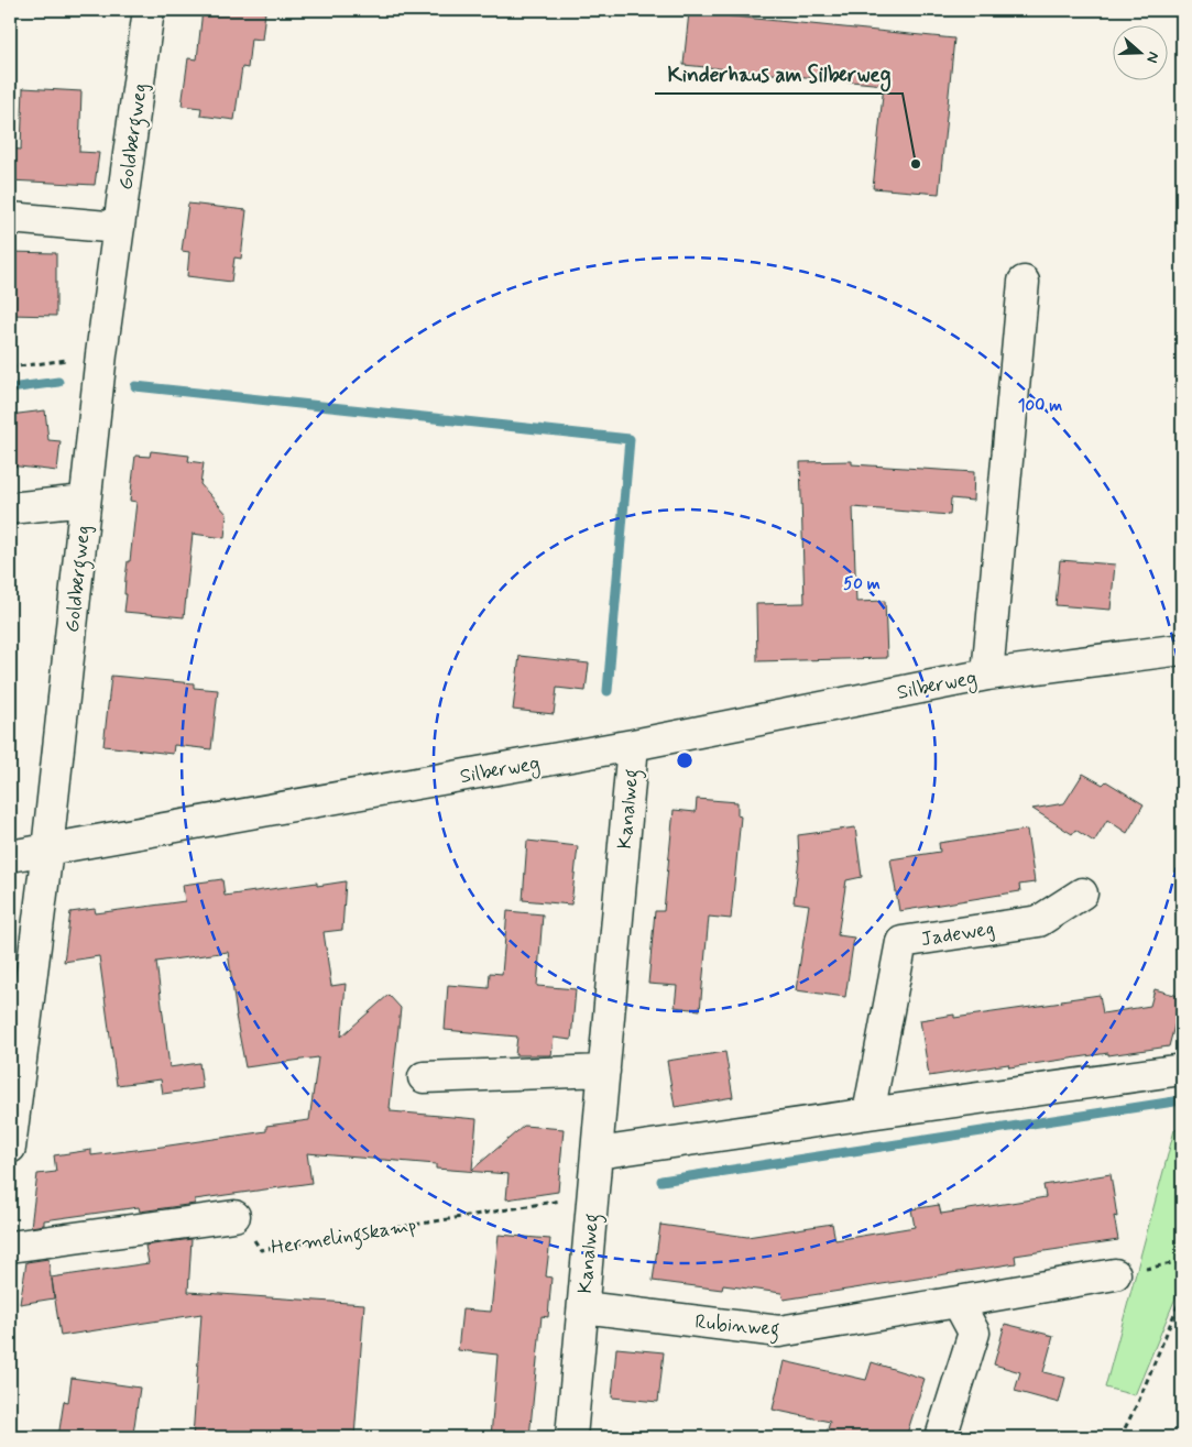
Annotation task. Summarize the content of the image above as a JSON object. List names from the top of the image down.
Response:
{
  "streets": {
    "street": [
      "Goldbergweg",
      "Silberweg",
      "Kanalweg",
      "Jadeweg",
      "Rubinweg"
    ],
    "path": ["Hermelingskamp"]
  },
  "crossings": [
    ["Goldbergweg", "Silberweg"],
    ["Silberweg", "Kanalweg"],
    ["Kanalweg", "Hermelingskamp"],
    ["Kanalweg", "Rubinweg"]
  ],
  "places": ["Kinderhaus am Silberweg"],
  "north": "right",
  "rings": ["100 m", "50 m"]
}
